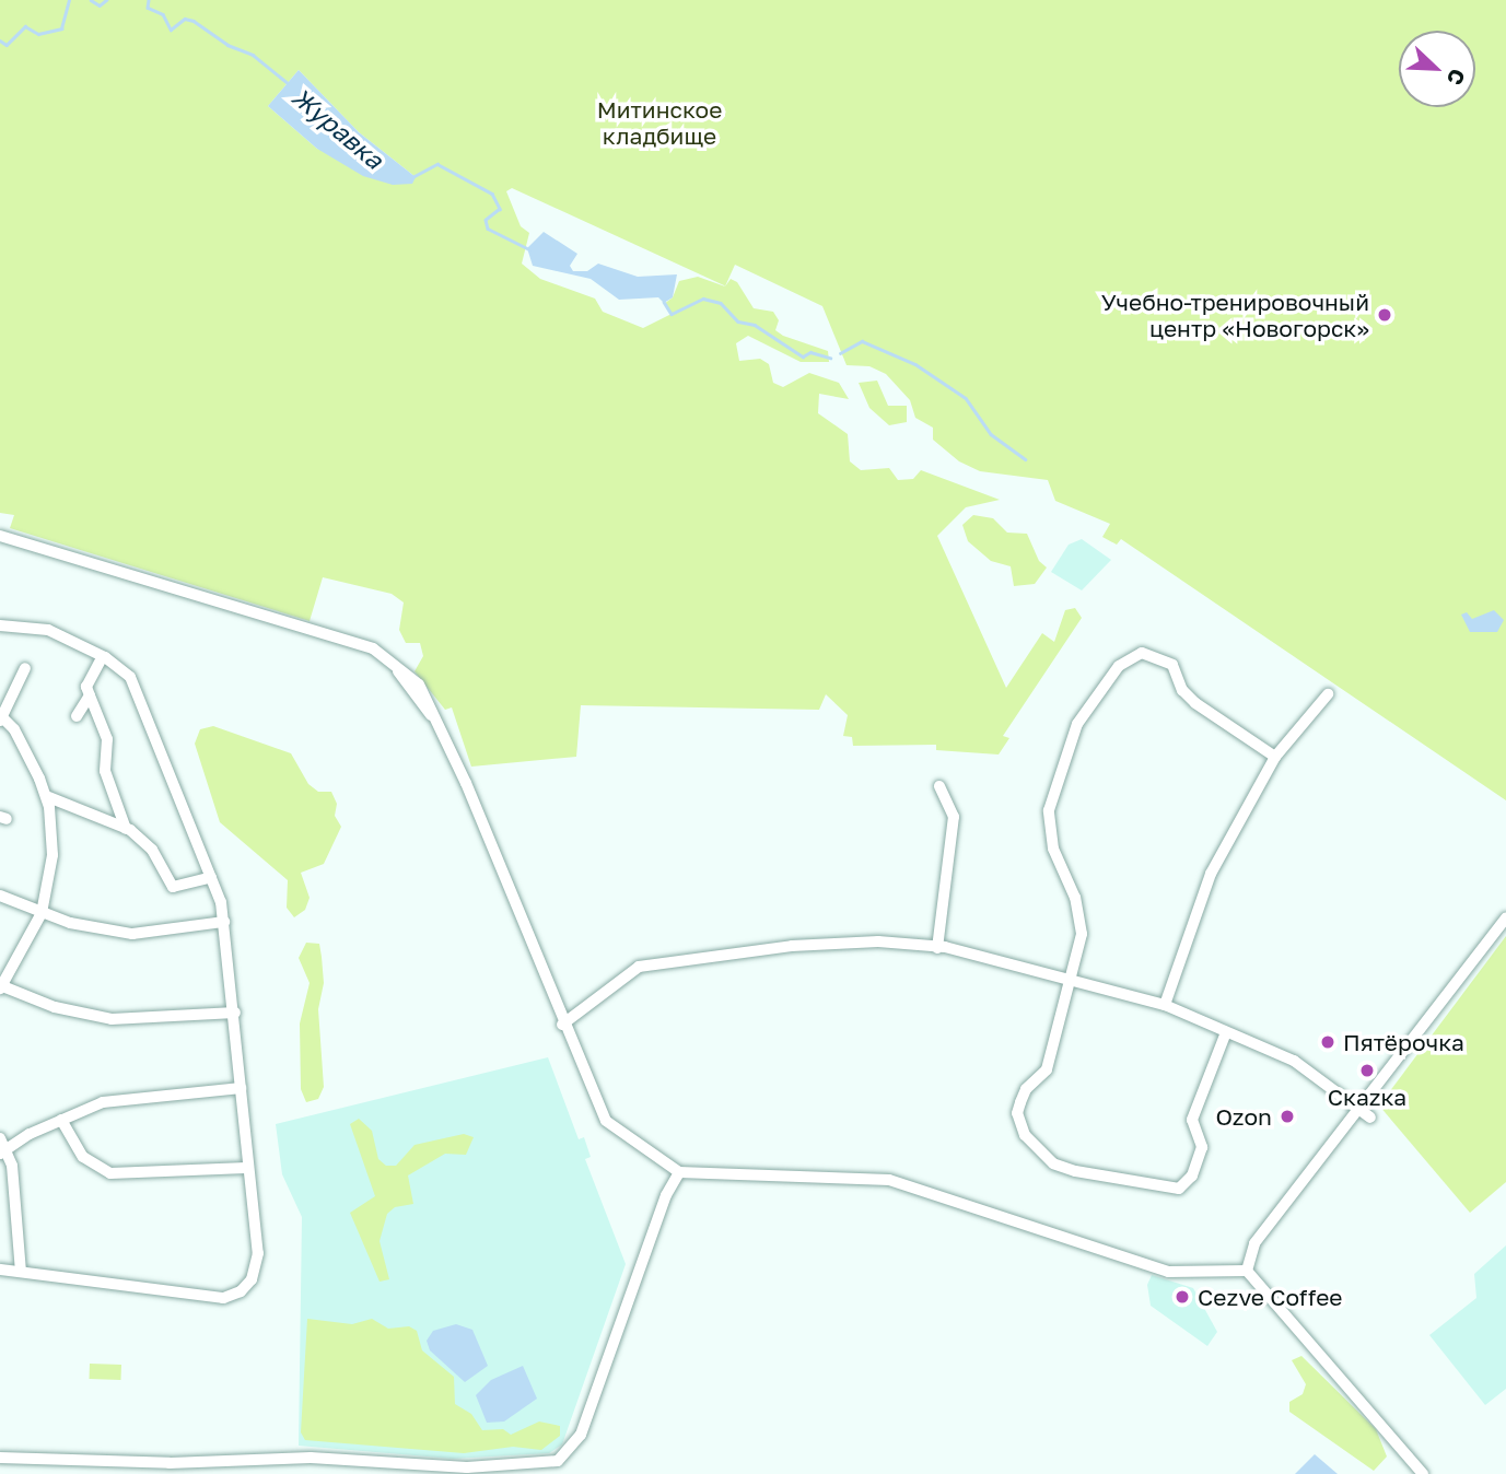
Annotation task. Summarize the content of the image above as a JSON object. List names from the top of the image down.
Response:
{
  "water": ["Журавка"],
  "parks": ["Митинское кладбище"],
  "places": [
    "Учебно-тренировочный центр «Новогорск»",
    "Пятёрочка",
    "Скаzка",
    "Ozon",
    "Cezve Coffee"
  ],
  "north": "bottom right"
}
